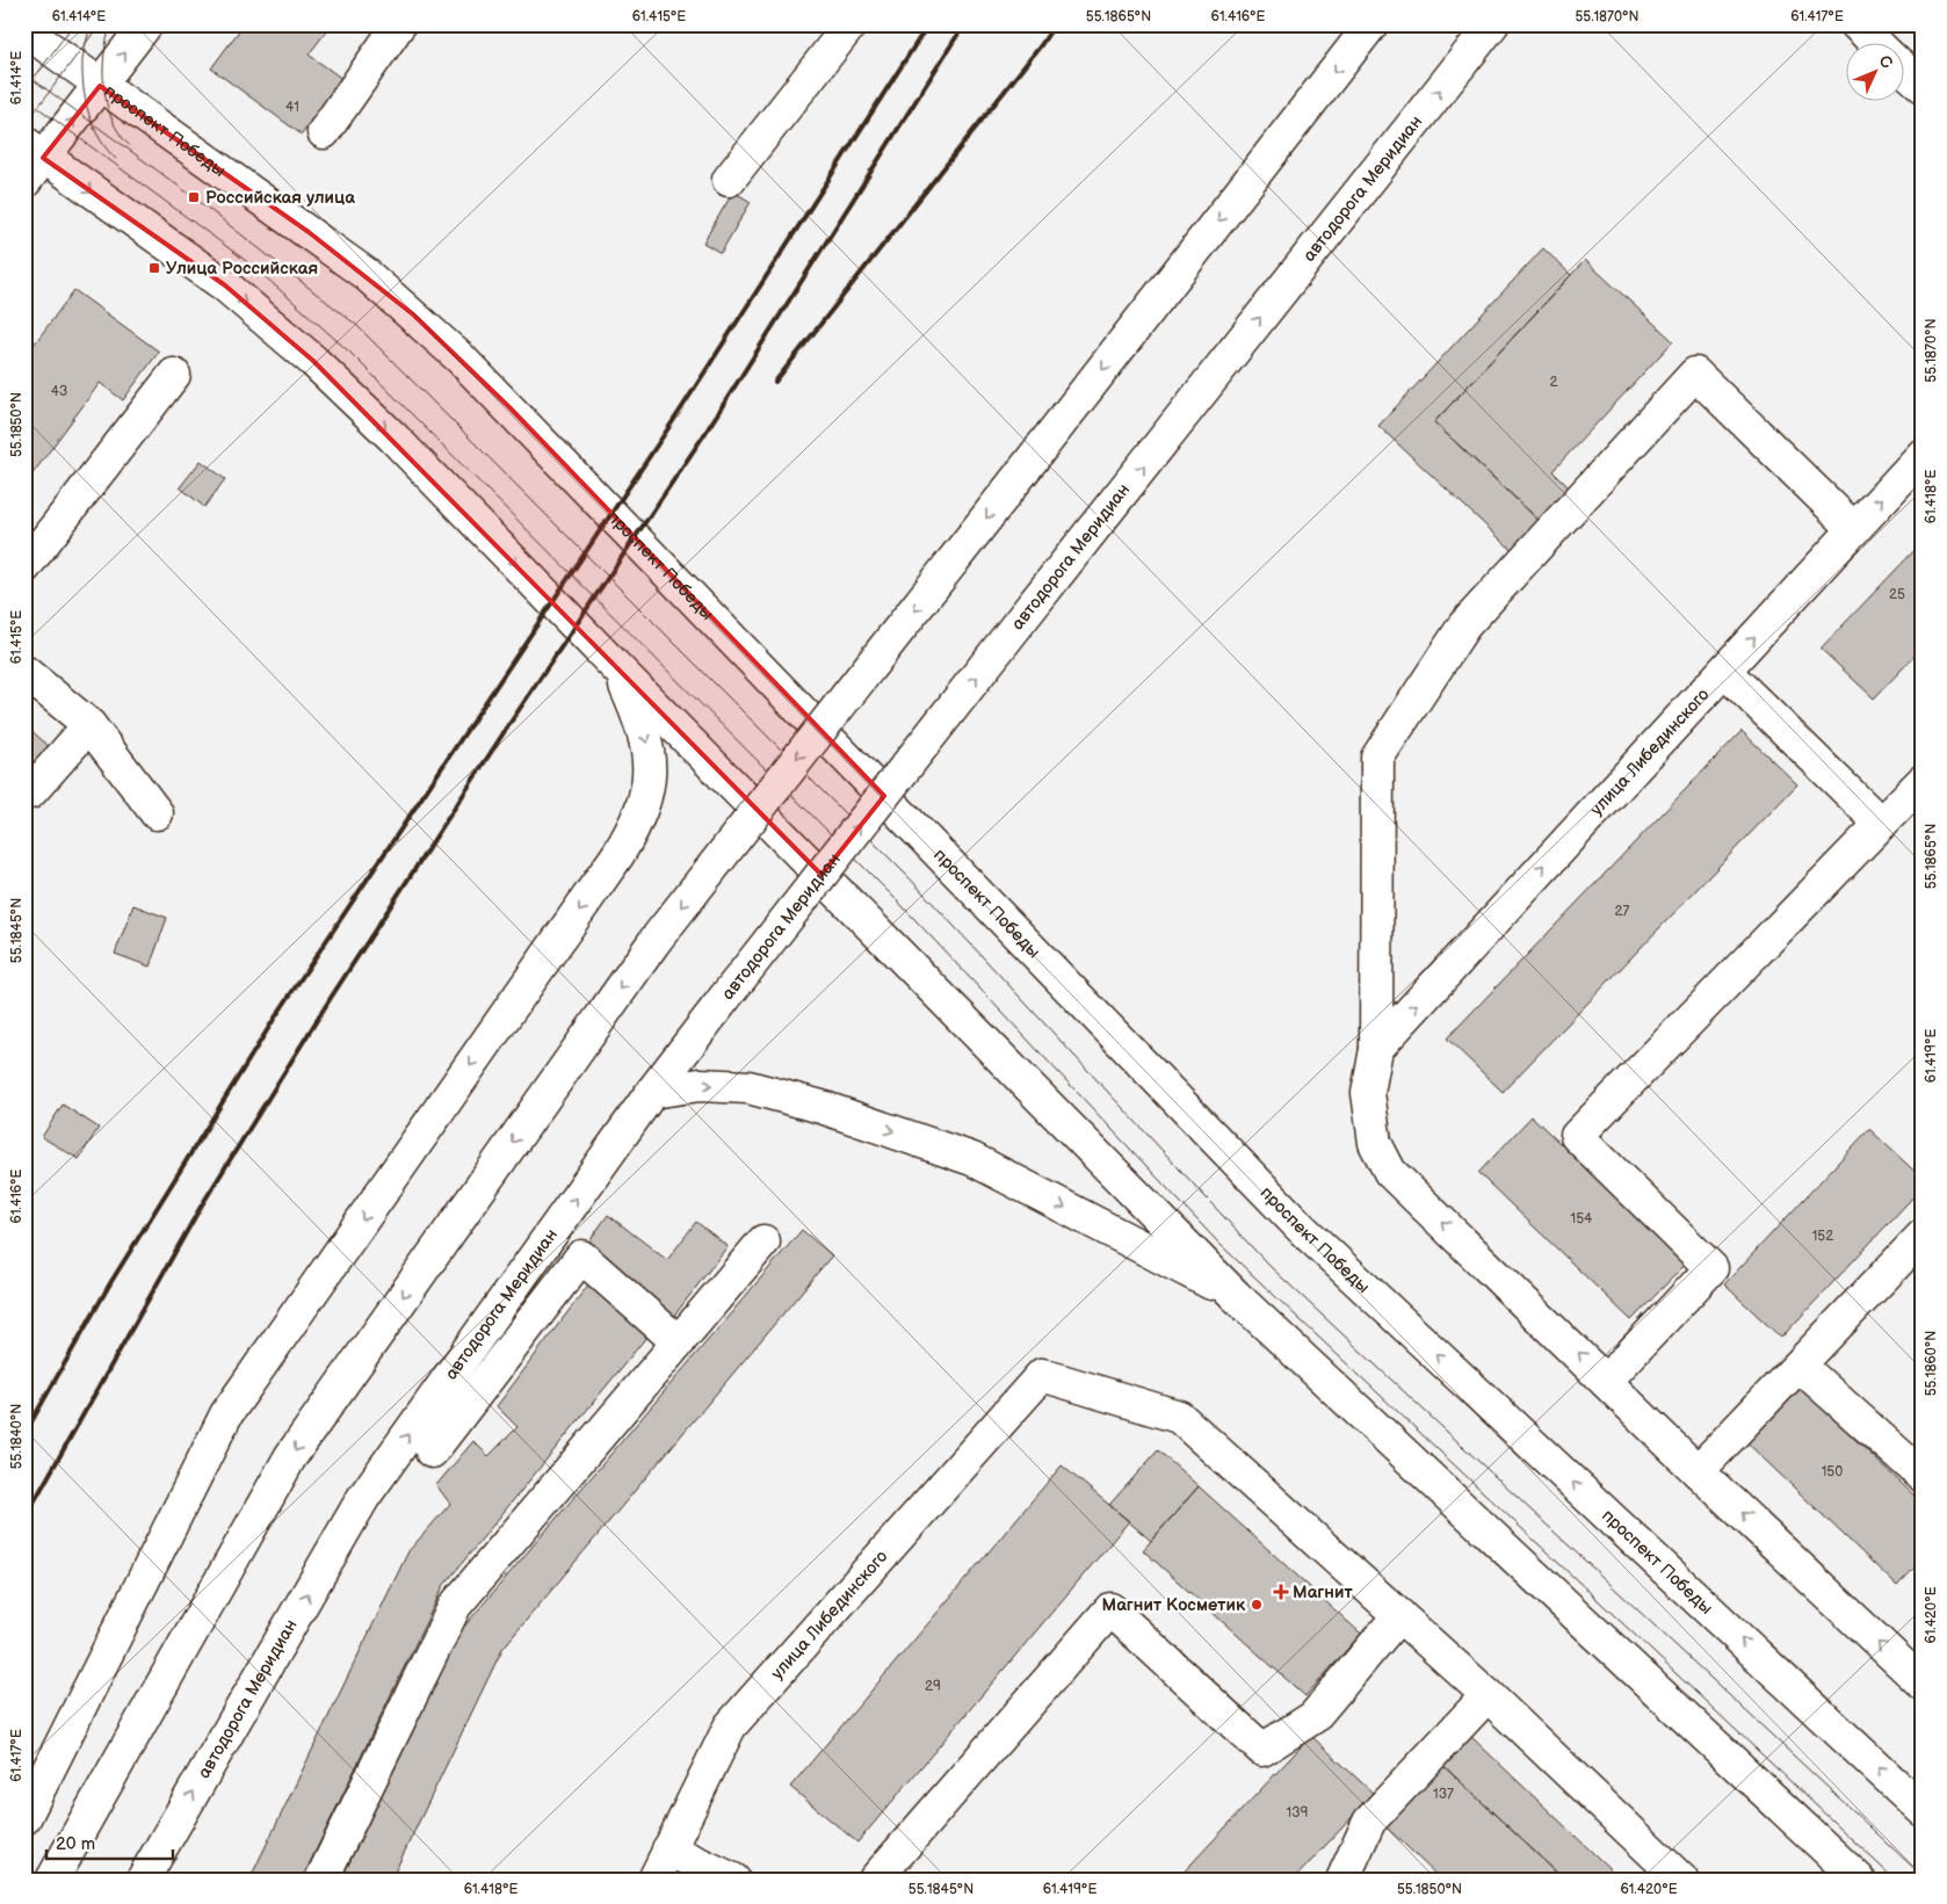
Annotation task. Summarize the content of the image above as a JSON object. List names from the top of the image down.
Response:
{
  "streets": {
    "main road": ["проспект Победы", "автодорога Меридиан", "улица Либединского"]
  },
  "one_way": ["улица Либединского"],
  "places": {
    "transit": ["Российская улица", "Улица Российская"],
    "health": ["Магнит"],
    "other": ["Магнит Косметик"]
  },
  "house_numbers": [
    "41",
    "2",
    "43",
    "25",
    "27",
    "154",
    "152",
    "150",
    "29",
    "137",
    "139"
  ],
  "scale_bar": "20 m",
  "north": "top right",
  "coordinates": [
    "61.414°E",
    "61.415°E",
    "55.1865°N",
    "61.416°E",
    "55.1870°N",
    "61.417°E",
    "55.1850°N",
    "61.418°E",
    "55.1845°N",
    "61.419°E",
    "55.1860°N",
    "55.1840°N",
    "61.420°E"
  ]
}
